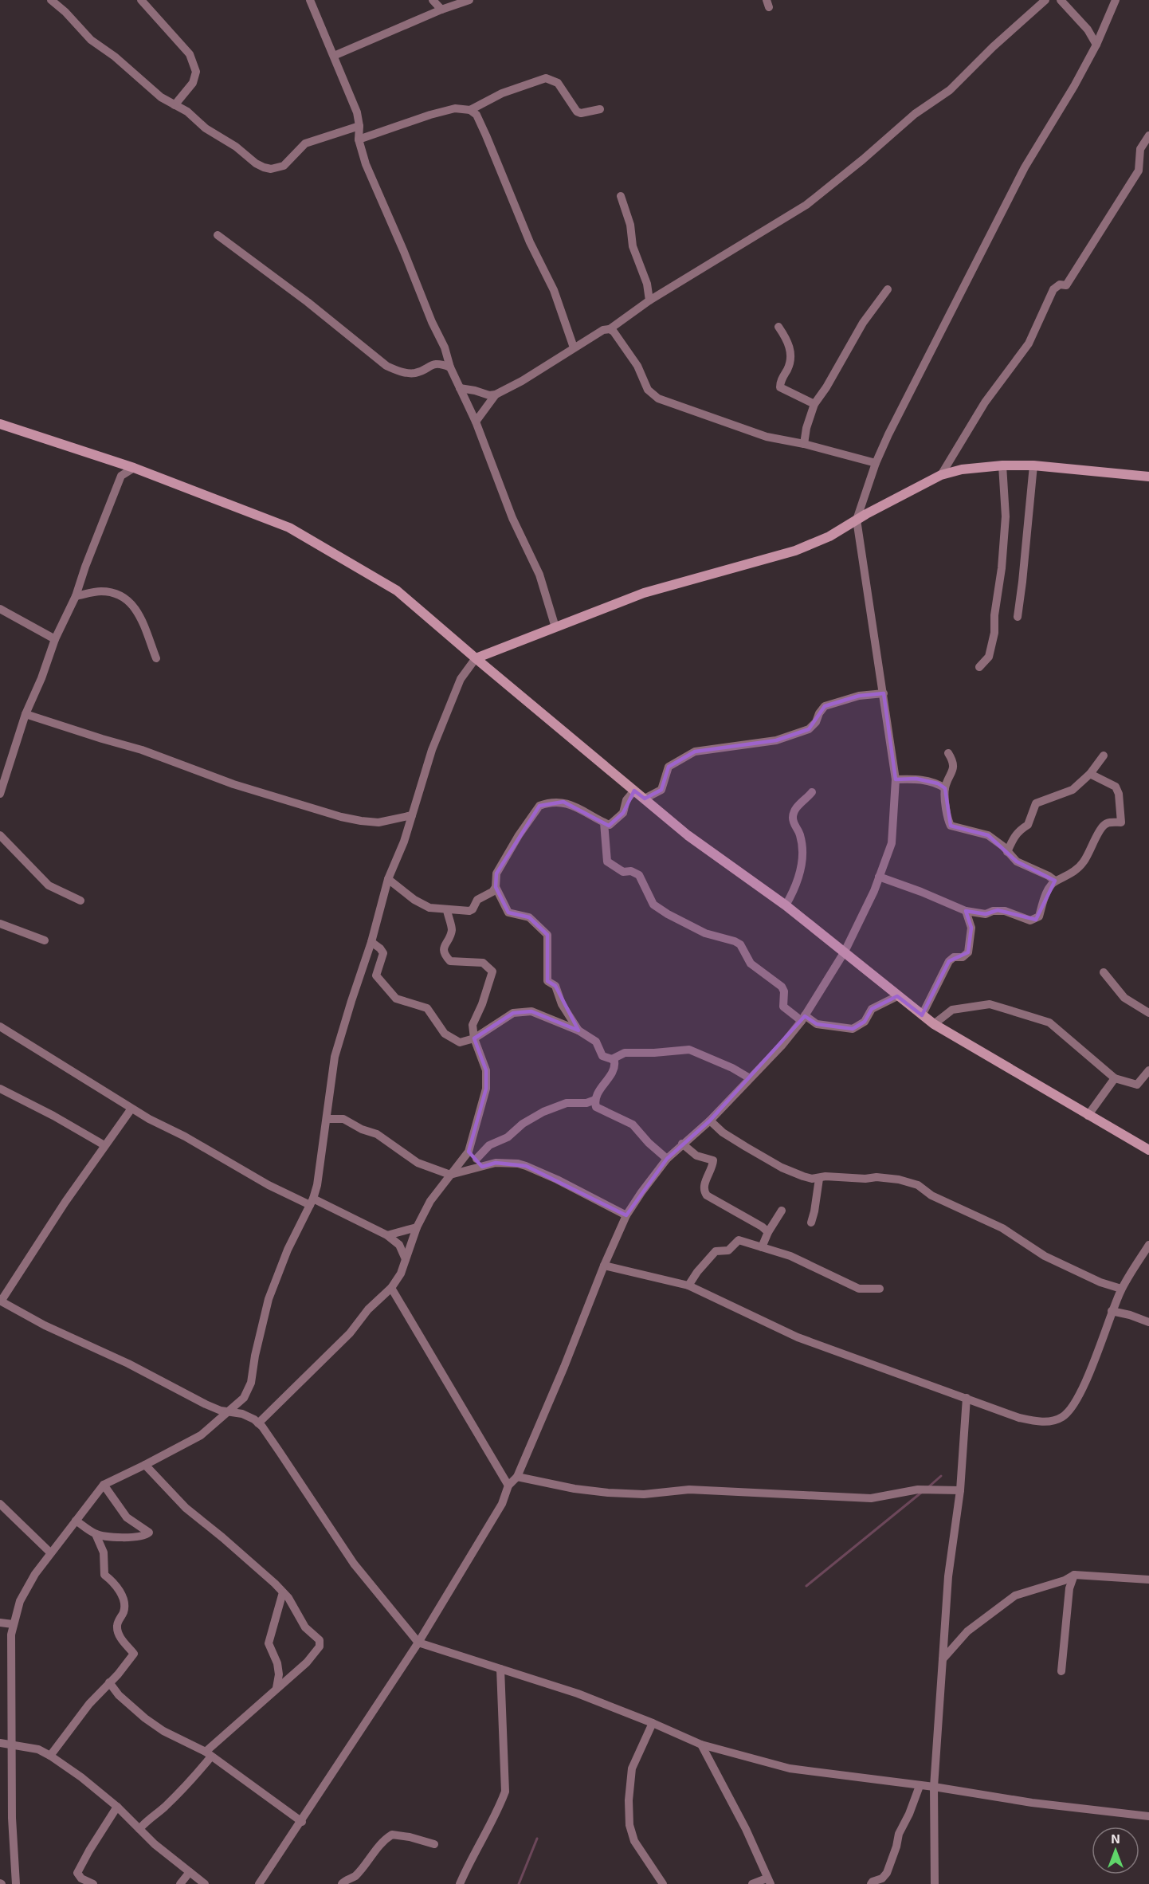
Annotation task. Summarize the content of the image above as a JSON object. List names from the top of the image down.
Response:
{
  "north": "top"
}
